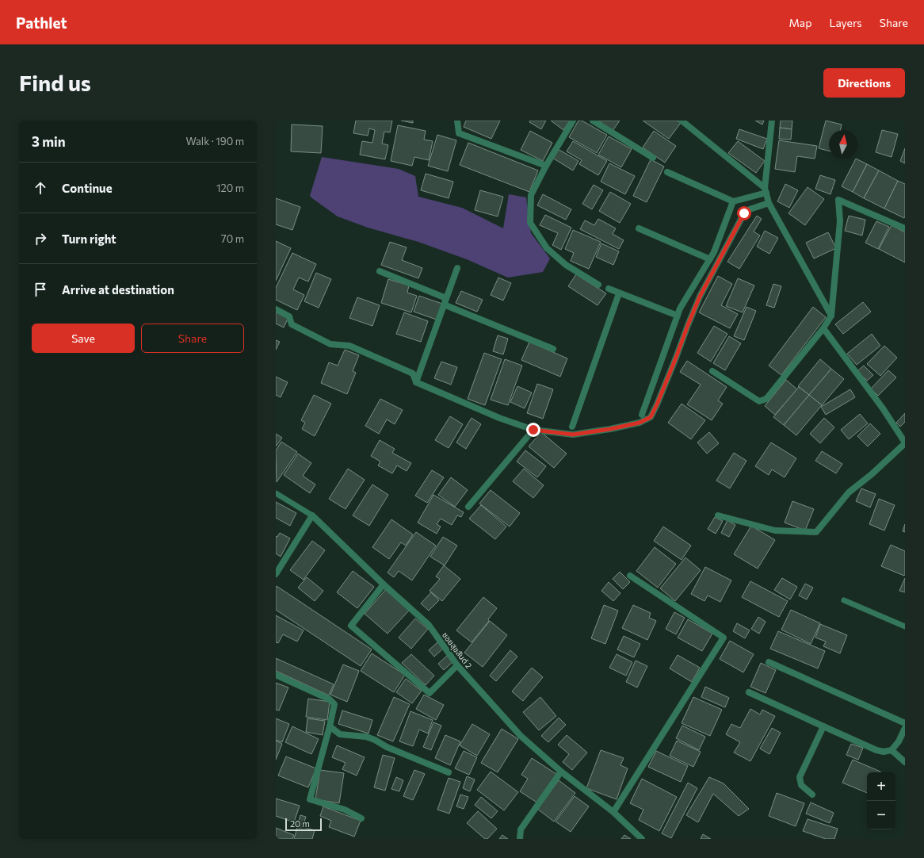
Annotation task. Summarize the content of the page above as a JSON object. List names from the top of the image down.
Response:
{
  "streets": {
    "street": ["ซอยสุขสันต์ 2"]
  },
  "scale_bar": "20 m",
  "north": "top",
  "page": {
    "header": "Pathlet",
    "nav": ["Map", "Layers", "Share"],
    "buttons": [
      "Directions",
      ["Save", "Share"]
    ],
    "title": "Find us",
    "heading": ["3 min", "Walk · 190 m"],
    "list": [
      ["Continue", "120 m"],
      ["Turn right", "70 m"],
      "Arrive at destination"
    ],
    "map_buttons": ["+", "−"],
    "scale": "20 m"
  }
}
